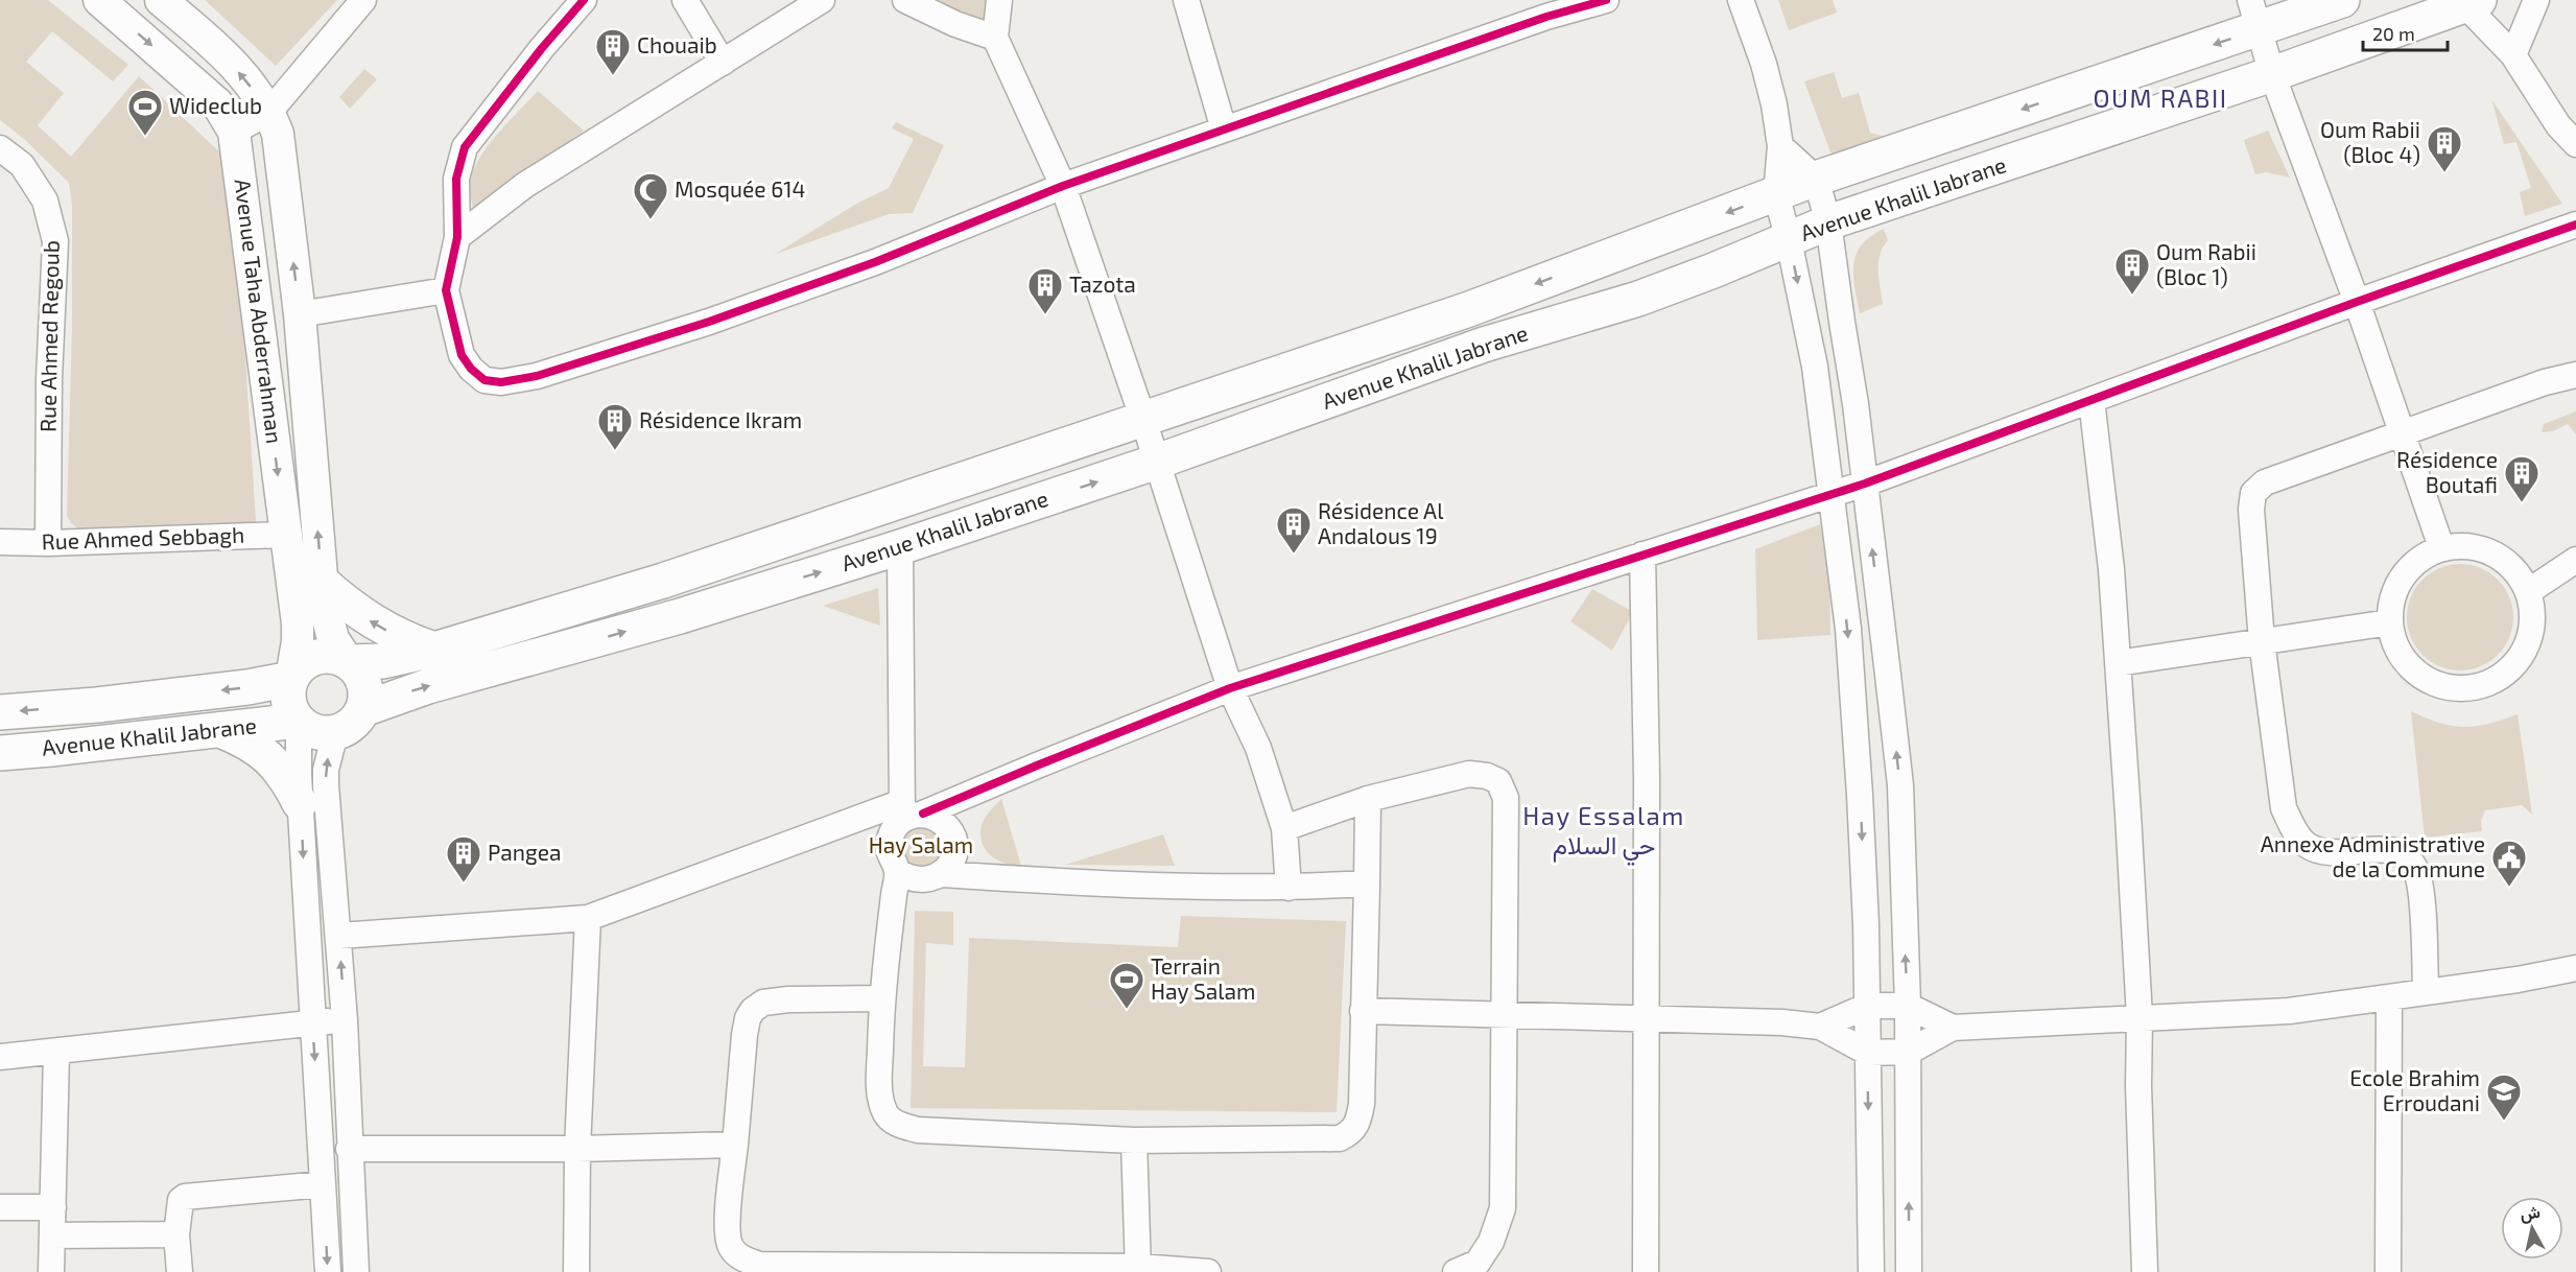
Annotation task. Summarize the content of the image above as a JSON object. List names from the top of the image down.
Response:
{
  "streets": {
    "main road": ["Avenue Khalil Jabrane"],
    "street": ["Avenue Taha Abderrahman", "Rue Ahmed Regoub", "Rue Ahmed Sebbagh"]
  },
  "crossings": [
    ["Avenue Khalil Jabrane", "Avenue Taha Abderrahman"],
    ["Avenue Taha Abderrahman", "Rue Ahmed Sebbagh"],
    ["Rue Ahmed Regoub", "Rue Ahmed Sebbagh"]
  ],
  "districts": ["OUM RABII", "Hay Essalam حي السلام"],
  "parks": ["Hay Salam"],
  "places": {
    "building": [
      "Chouaib",
      "Oum Rabii (Bloc 4)",
      "Oum Rabii (Bloc 1)",
      "Tazota",
      "Résidence Ikram",
      "Résidence Boutafi",
      "Résidence Al Andalous 19",
      "Pangea"
    ],
    "sports": ["Wideclub", "Terrain Hay Salam"],
    "mosque": ["Mosquée 614"],
    "public building": ["Annexe Administrative de la Commune"],
    "school or university": ["Ecole Brahim Erroudani"]
  },
  "scale_bar": "20 m",
  "north": "top"
}
